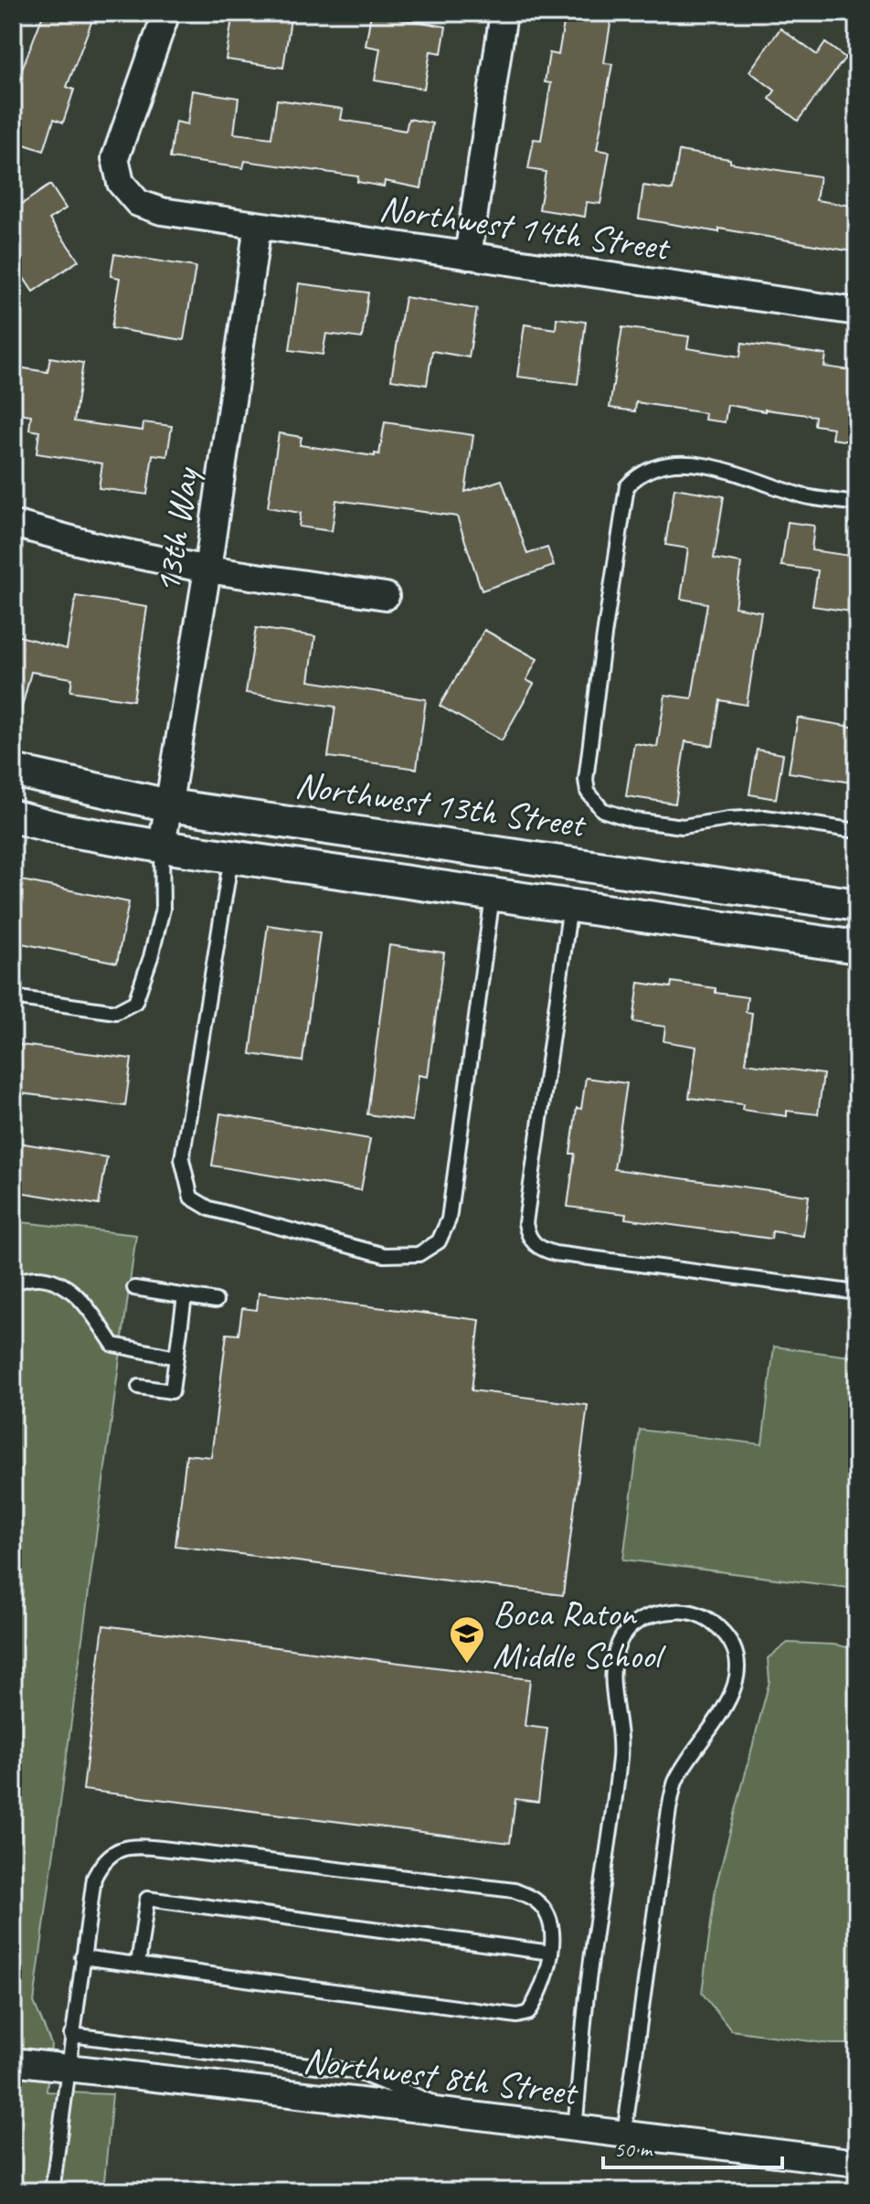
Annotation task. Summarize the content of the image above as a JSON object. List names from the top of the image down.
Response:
{
  "streets": {
    "street": [
      "Northwest 14th Street",
      "13th Way",
      "Northwest 13th Street",
      "Northwest 8th Street"
    ]
  },
  "crossings": [
    ["Northwest 14th Street", "13th Way"],
    ["13th Way", "Northwest 13th Street"]
  ],
  "places": {
    "school or university": ["Boca Raton Middle School"]
  },
  "scale_bar": "50 m"
}
